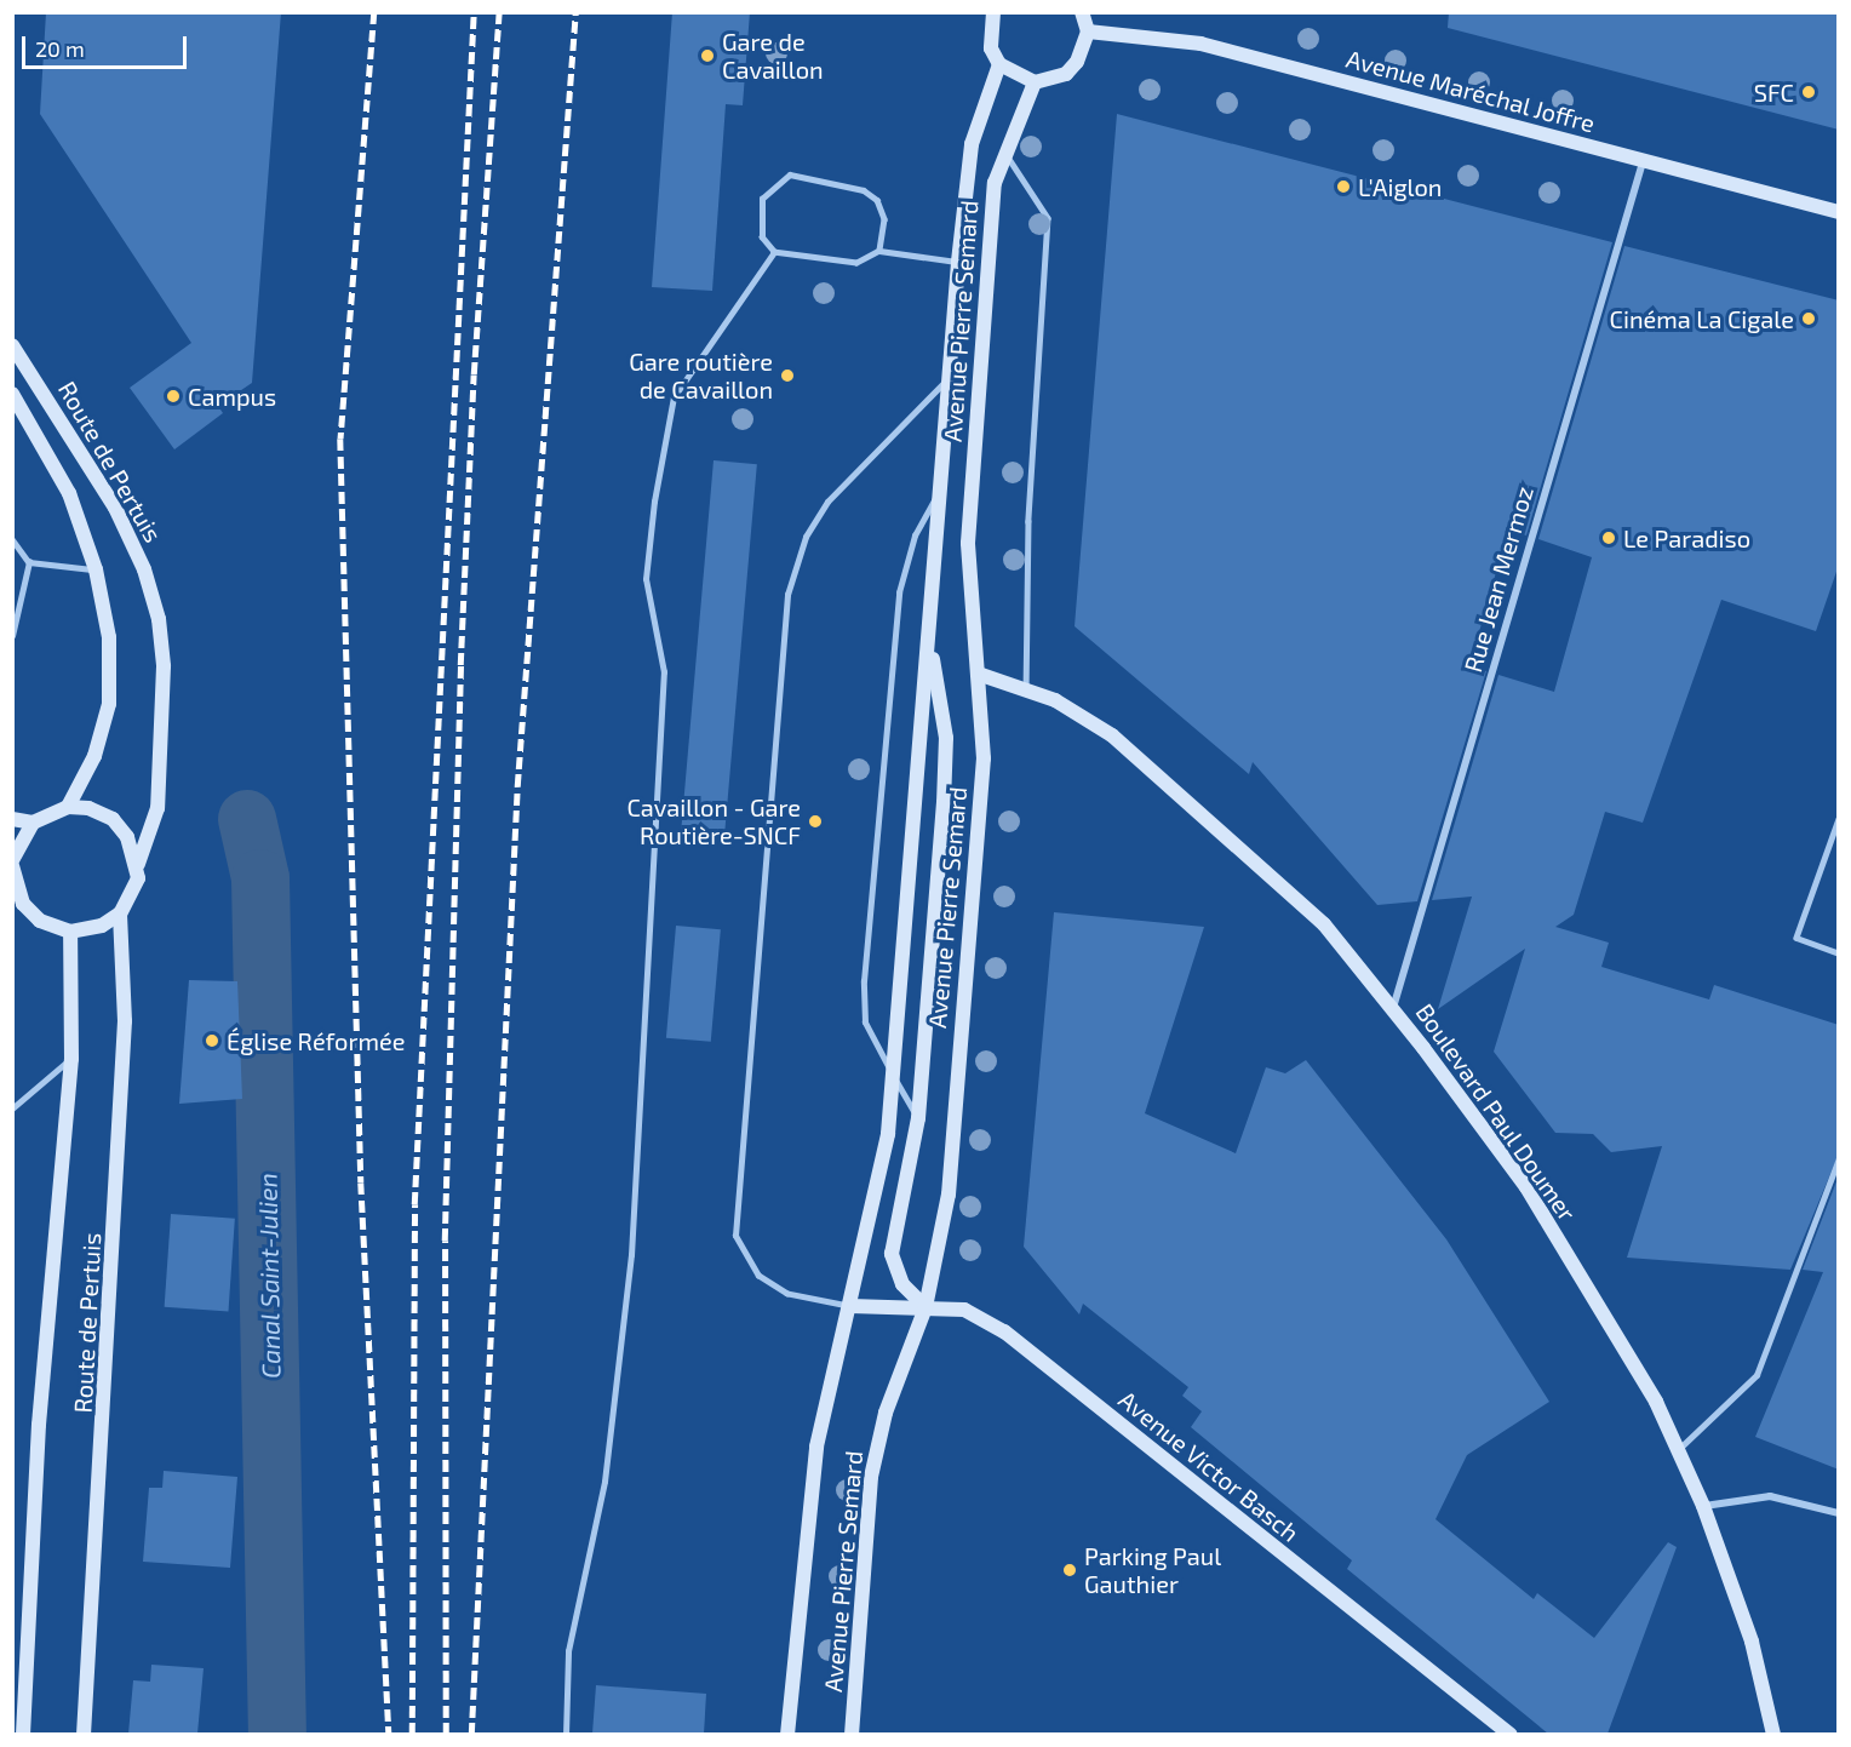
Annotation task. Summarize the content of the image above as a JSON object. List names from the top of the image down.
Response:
{
  "streets": {
    "main road": [
      "Avenue Maréchal Joffre",
      "Avenue Pierre Semard",
      "Route de Pertuis",
      "Boulevard Paul Doumer",
      "Avenue Victor Basch"
    ],
    "street": ["Rue Jean Mermoz"]
  },
  "crossings": [
    ["Avenue Maréchal Joffre", "Rue Jean Mermoz"],
    ["Avenue Pierre Semard", "Boulevard Paul Doumer"],
    ["Avenue Pierre Semard", "Avenue Victor Basch"],
    ["Rue Jean Mermoz", "Boulevard Paul Doumer"]
  ],
  "water": ["Canal Saint-Julien"],
  "places": [
    "Gare de Cavaillon",
    "SFC",
    "L'Aiglon",
    "Cinéma La Cigale",
    "Gare routière de Cavaillon",
    "Campus",
    "Le Paradiso",
    "Cavaillon - Gare Routière-SNCF",
    "Église Réformée",
    "Parking Paul Gauthier"
  ],
  "scale_bar": "20 m"
}
